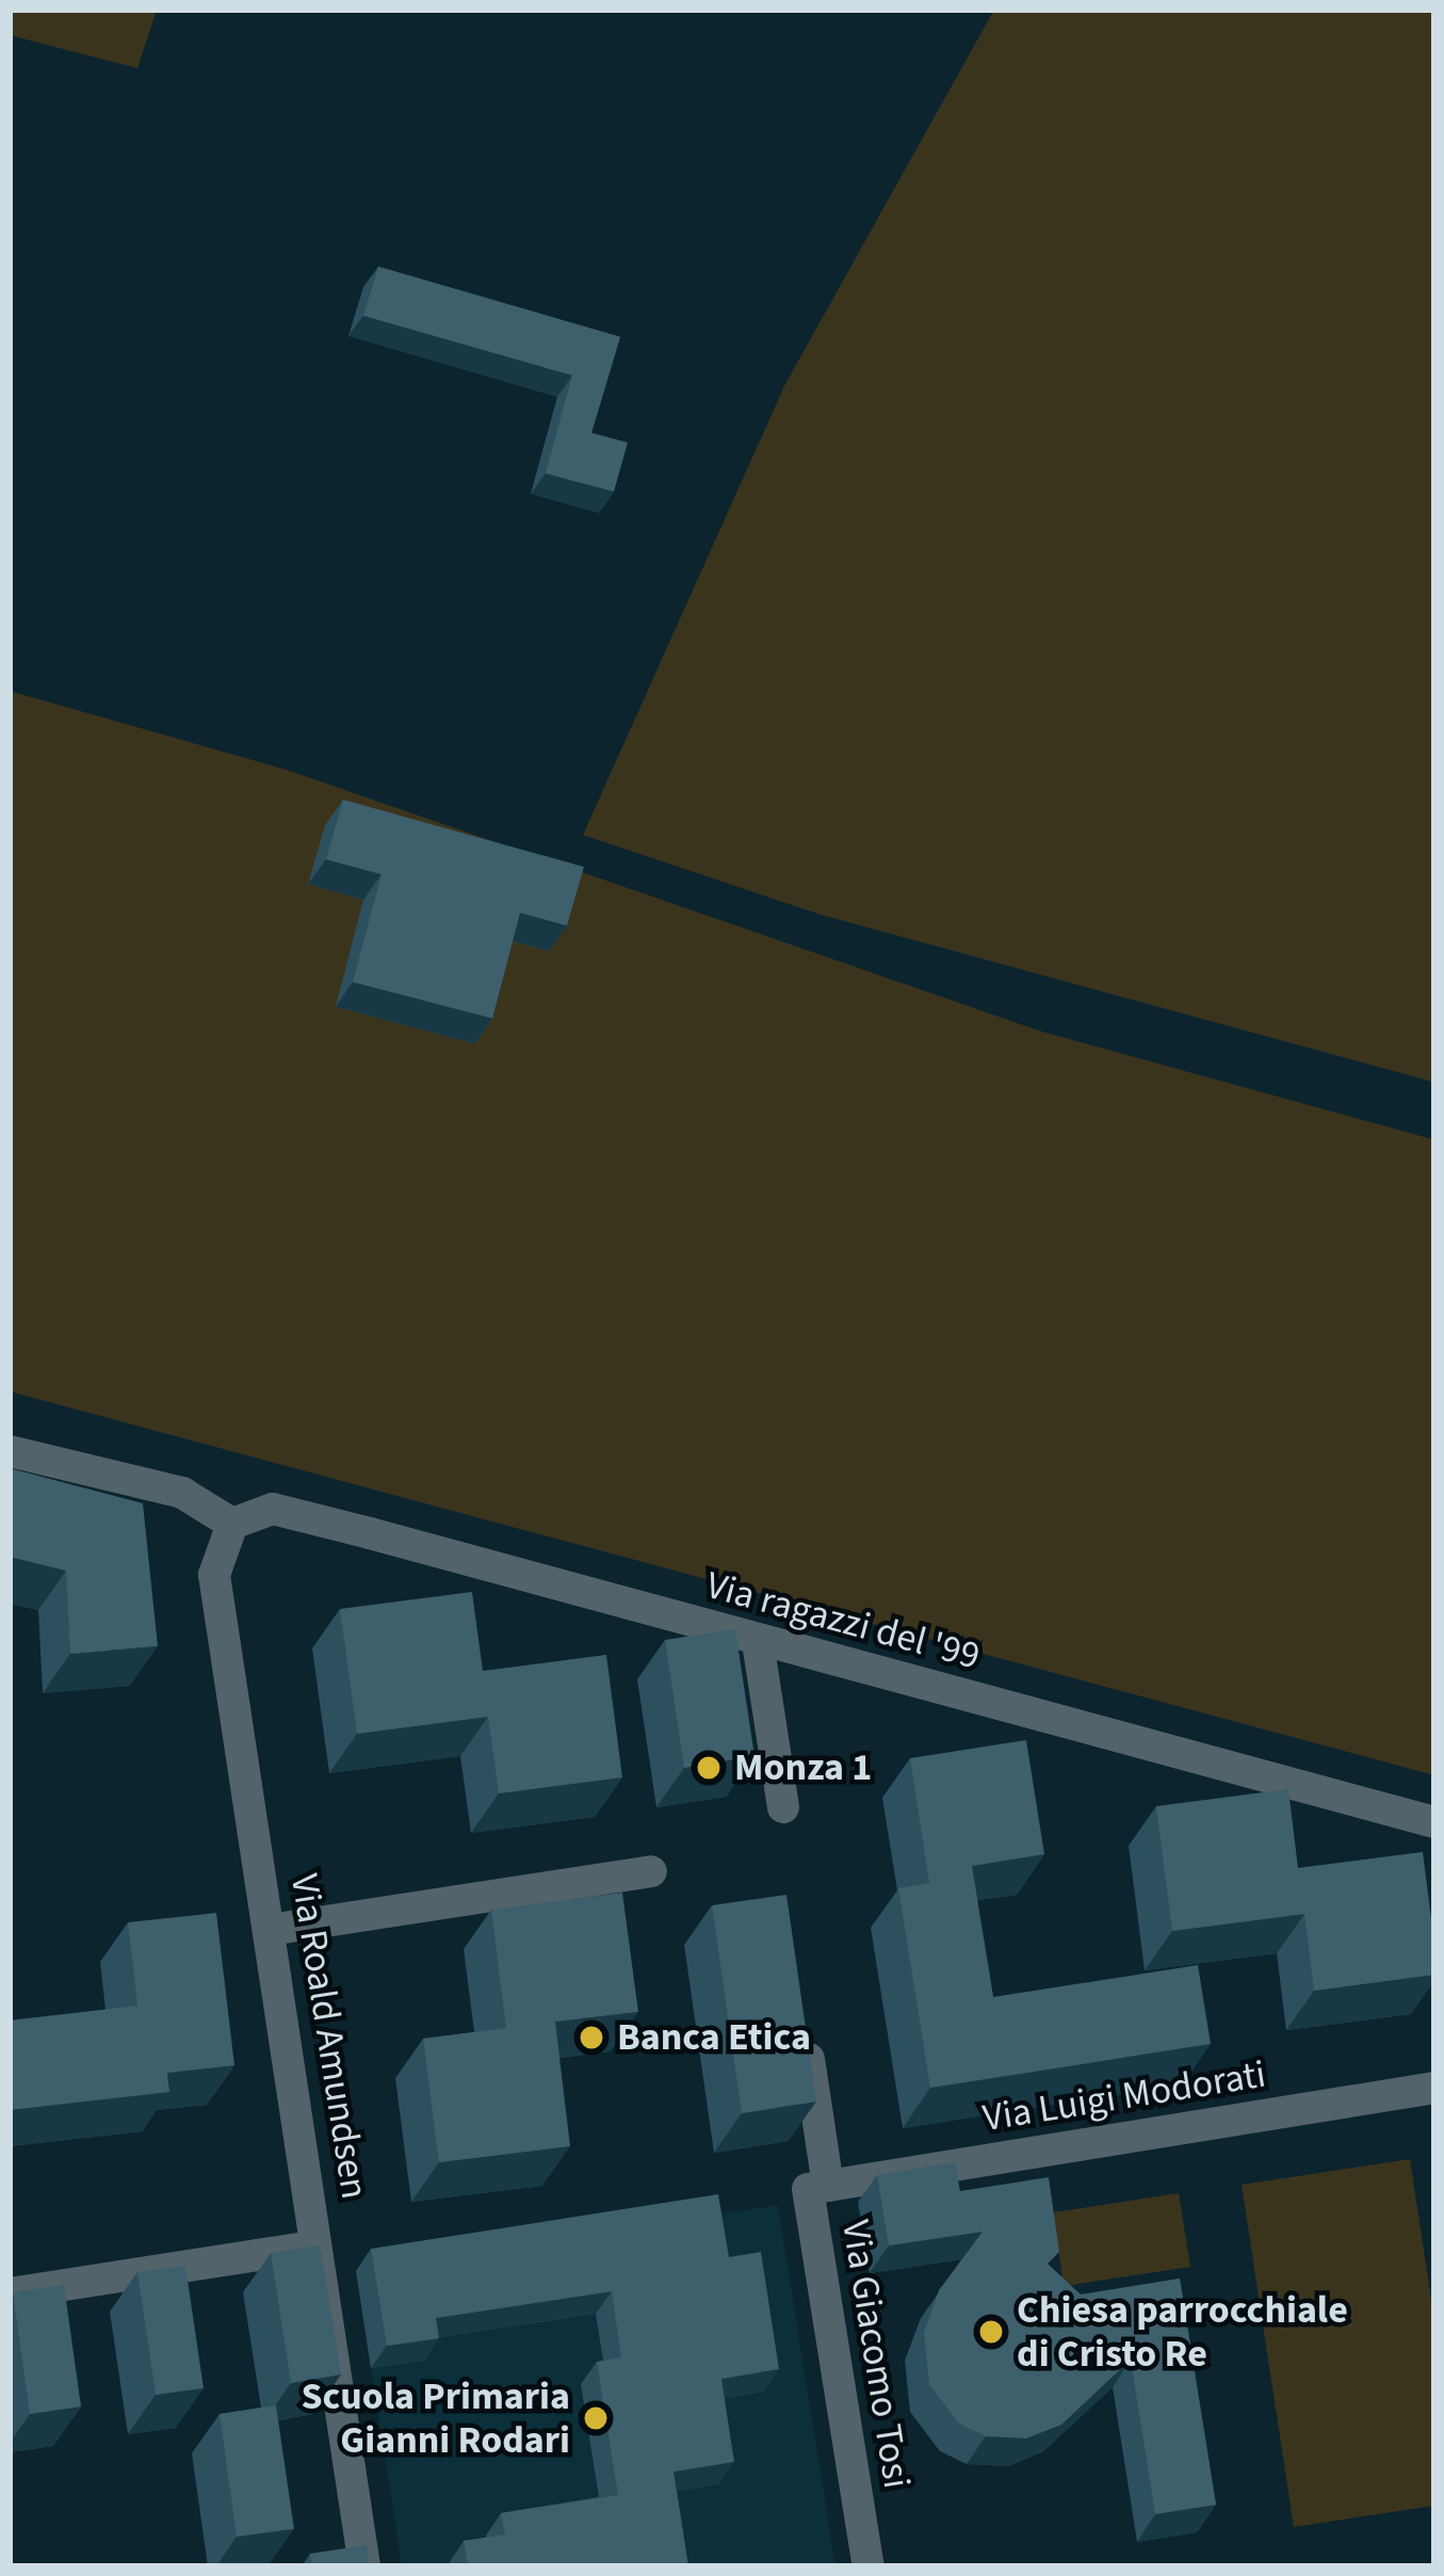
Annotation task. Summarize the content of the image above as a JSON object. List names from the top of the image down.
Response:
{
  "streets": {
    "street": [
      "Via ragazzi del '99",
      "Via Roald Amundsen",
      "Via Luigi Modorati",
      "Via Giacomo Tosi"
    ]
  },
  "crossings": [
    ["Via ragazzi del '99", "Via Roald Amundsen"],
    ["Via Luigi Modorati", "Via Giacomo Tosi"]
  ],
  "places": [
    "Monza 1",
    "Banca Etica",
    "Chiesa parrocchiale di Cristo Re",
    "Scuola Primaria Gianni Rodari"
  ]
}
